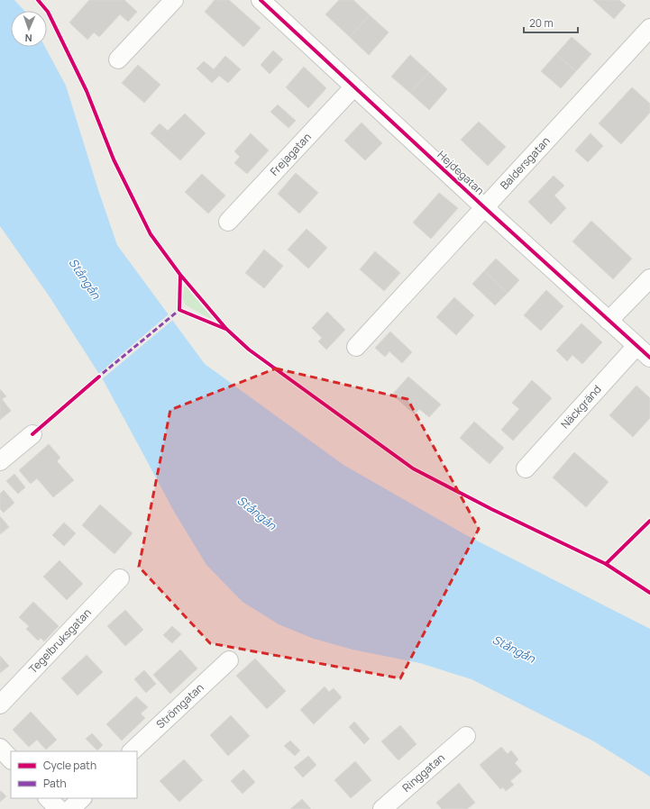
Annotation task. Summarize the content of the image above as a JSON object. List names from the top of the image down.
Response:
{
  "streets": {
    "street": [
      "Frejagatan",
      "Baldersgatan",
      "Hejdegatan",
      "Näckgränd",
      "Tegelbruksgatan",
      "Strömgatan",
      "Ringgatan"
    ]
  },
  "crossings": [
    ["Frejagatan", "Hejdegatan"],
    ["Baldersgatan", "Hejdegatan"],
    ["Hejdegatan", "Näckgränd"]
  ],
  "water": ["Stångån"],
  "legend": ["Cycle path", "Path"],
  "scale_bar": "20 m",
  "north": "bottom"
}
